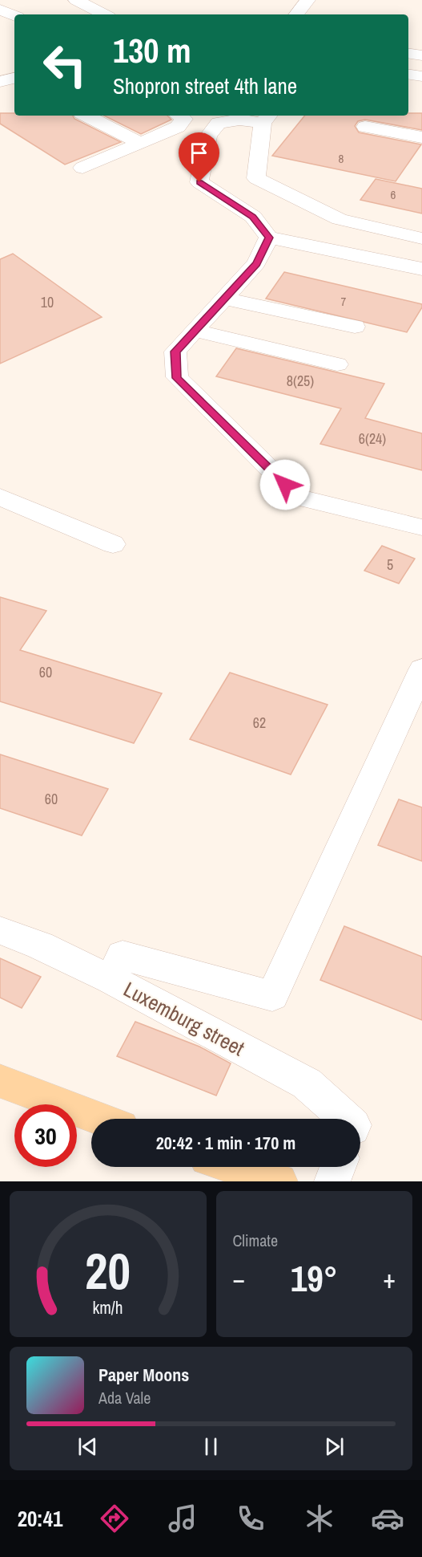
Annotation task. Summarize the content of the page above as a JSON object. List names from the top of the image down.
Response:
{
  "streets": {
    "street": ["Luxemburg street"]
  },
  "house_numbers": [
    "8",
    "6",
    "7",
    "10",
    "8(25)",
    "6(24)",
    "5",
    "60",
    "62",
    "60"
  ],
  "page": {
    "turn": ["130 m", "Shopron street 4th lane"],
    "limit": "30",
    "trip": "20:42 · 1 min · 170 m",
    "tile": "Climate",
    "heat": ["−", "19°", "+"],
    "song": ["Paper Moons", "Ada Vale"],
    "tabs": "20:41",
    "gauge": ["20", "km/h"]
  }
}
